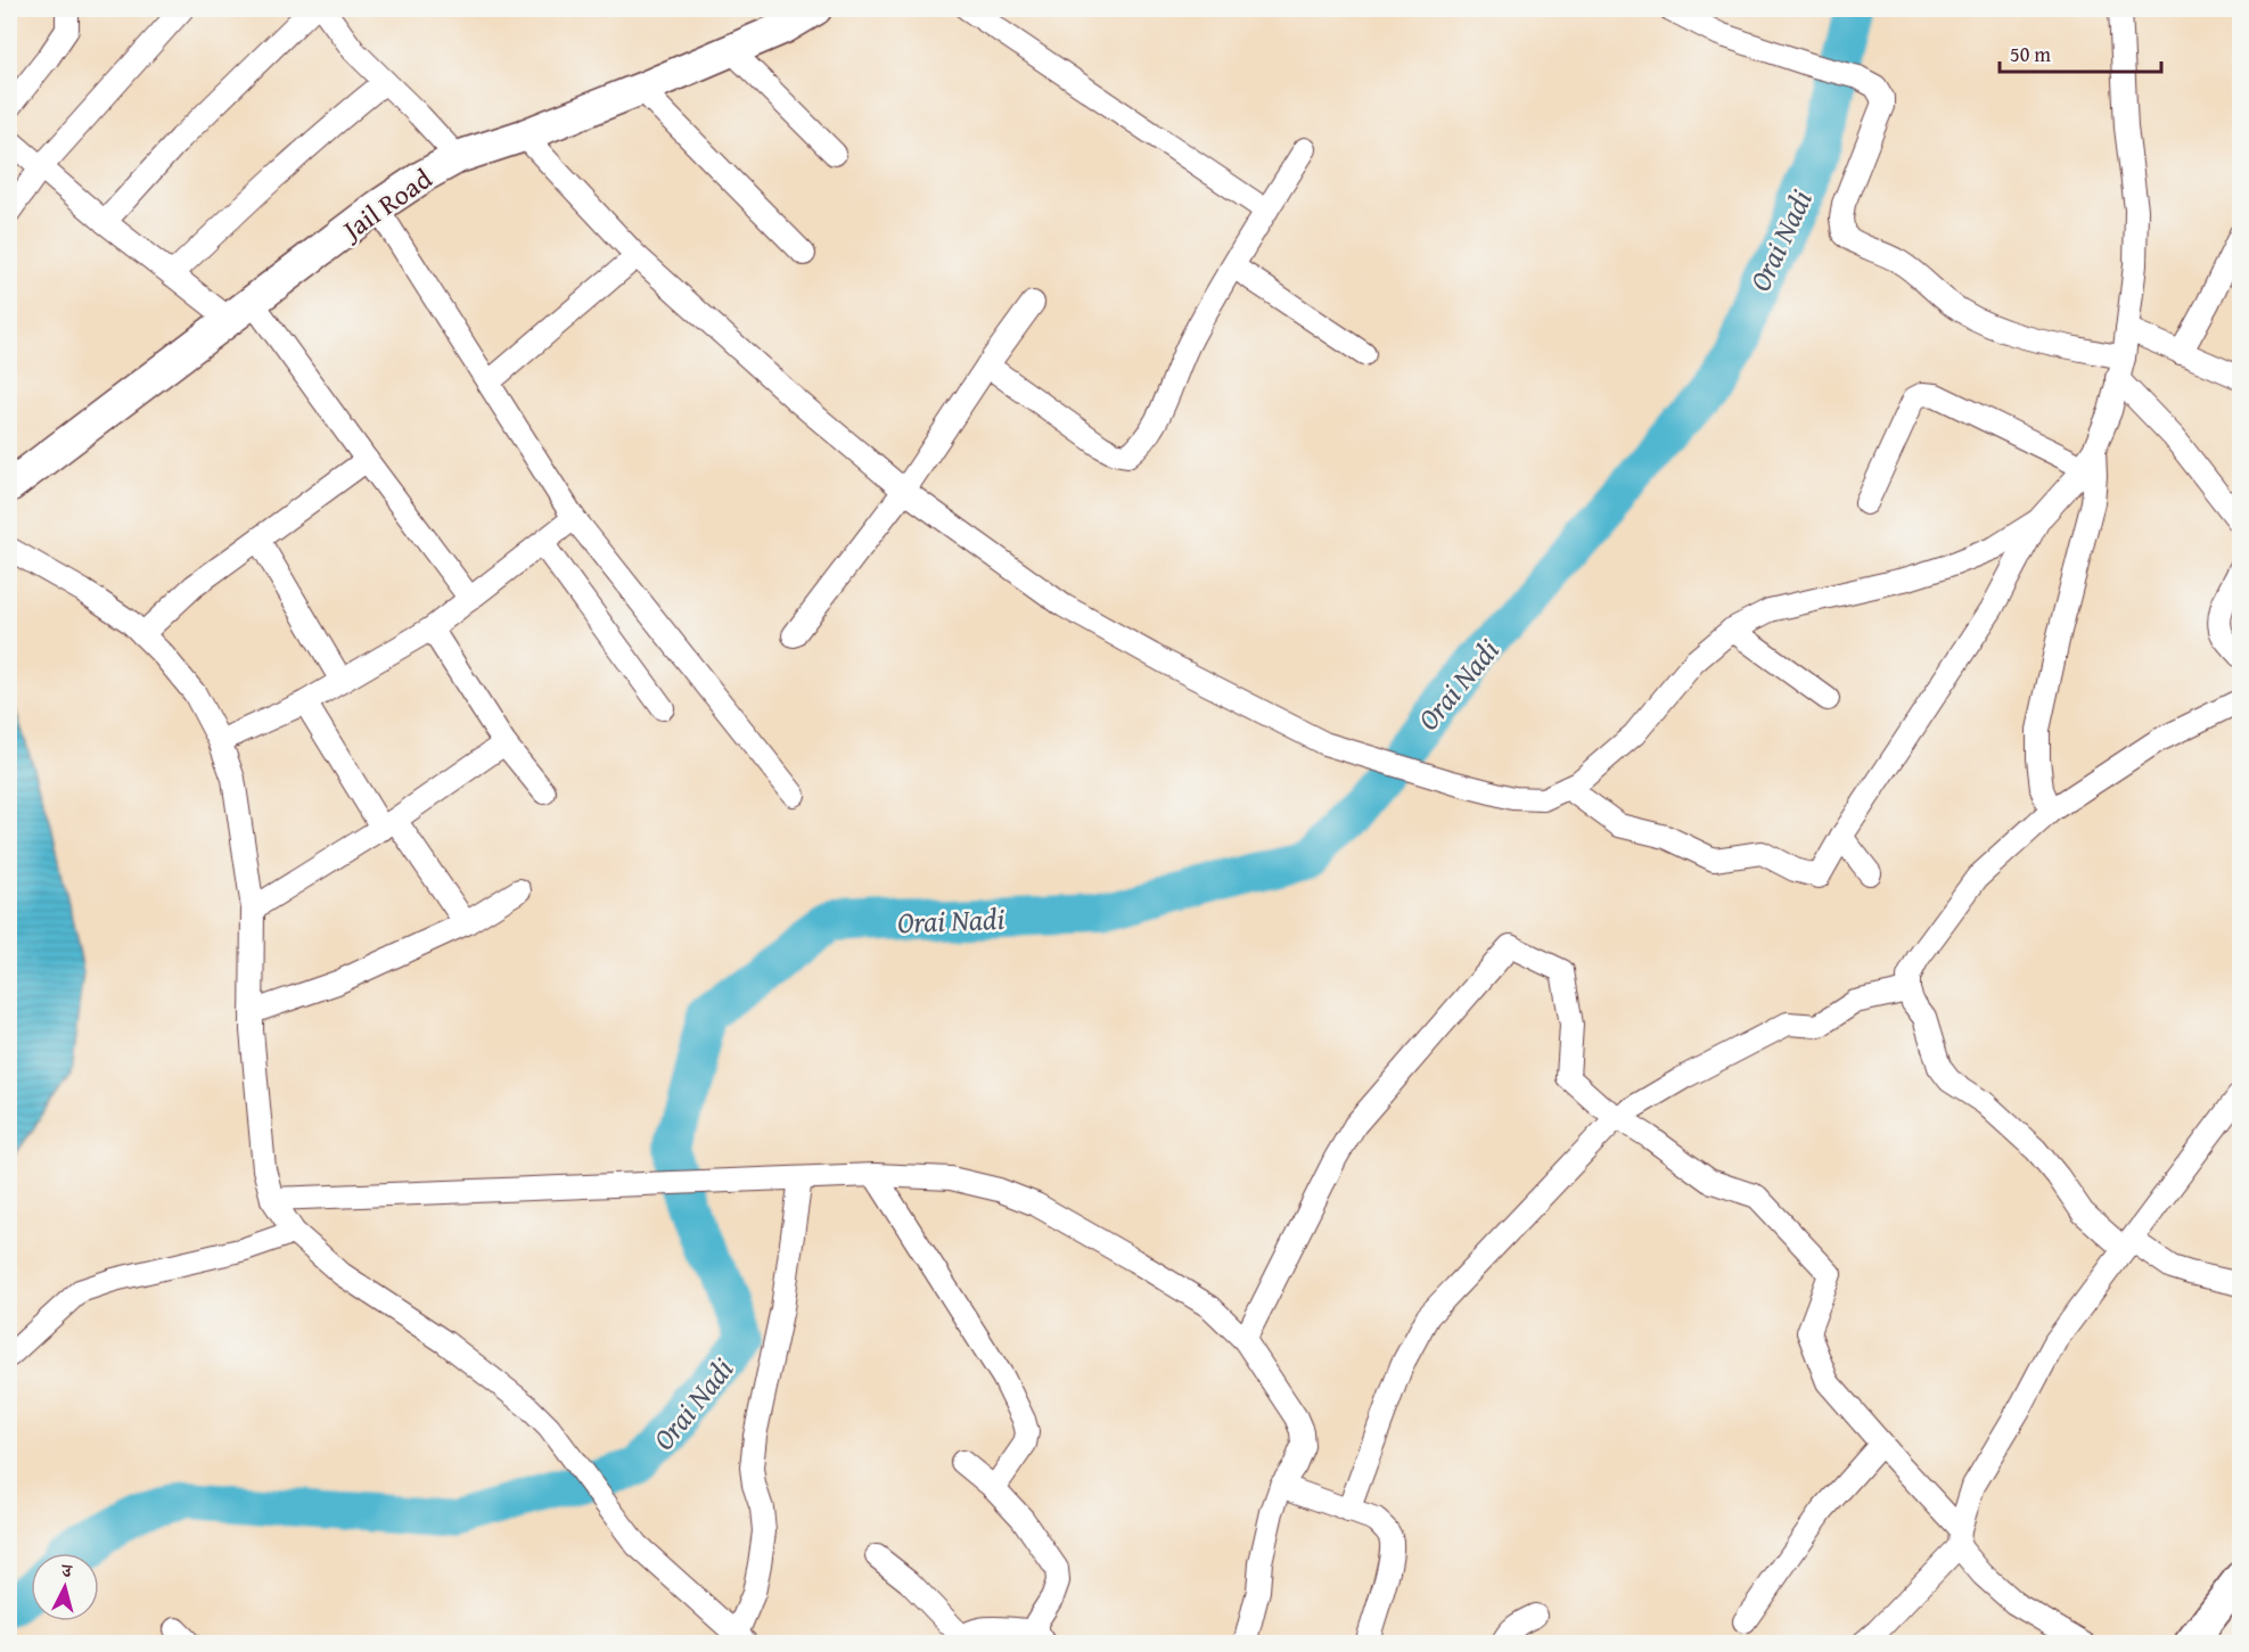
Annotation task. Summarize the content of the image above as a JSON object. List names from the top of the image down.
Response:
{
  "streets": {
    "street": ["Jail Road"]
  },
  "water": ["Orai Nadi"],
  "scale_bar": "50 m",
  "north": "top"
}
